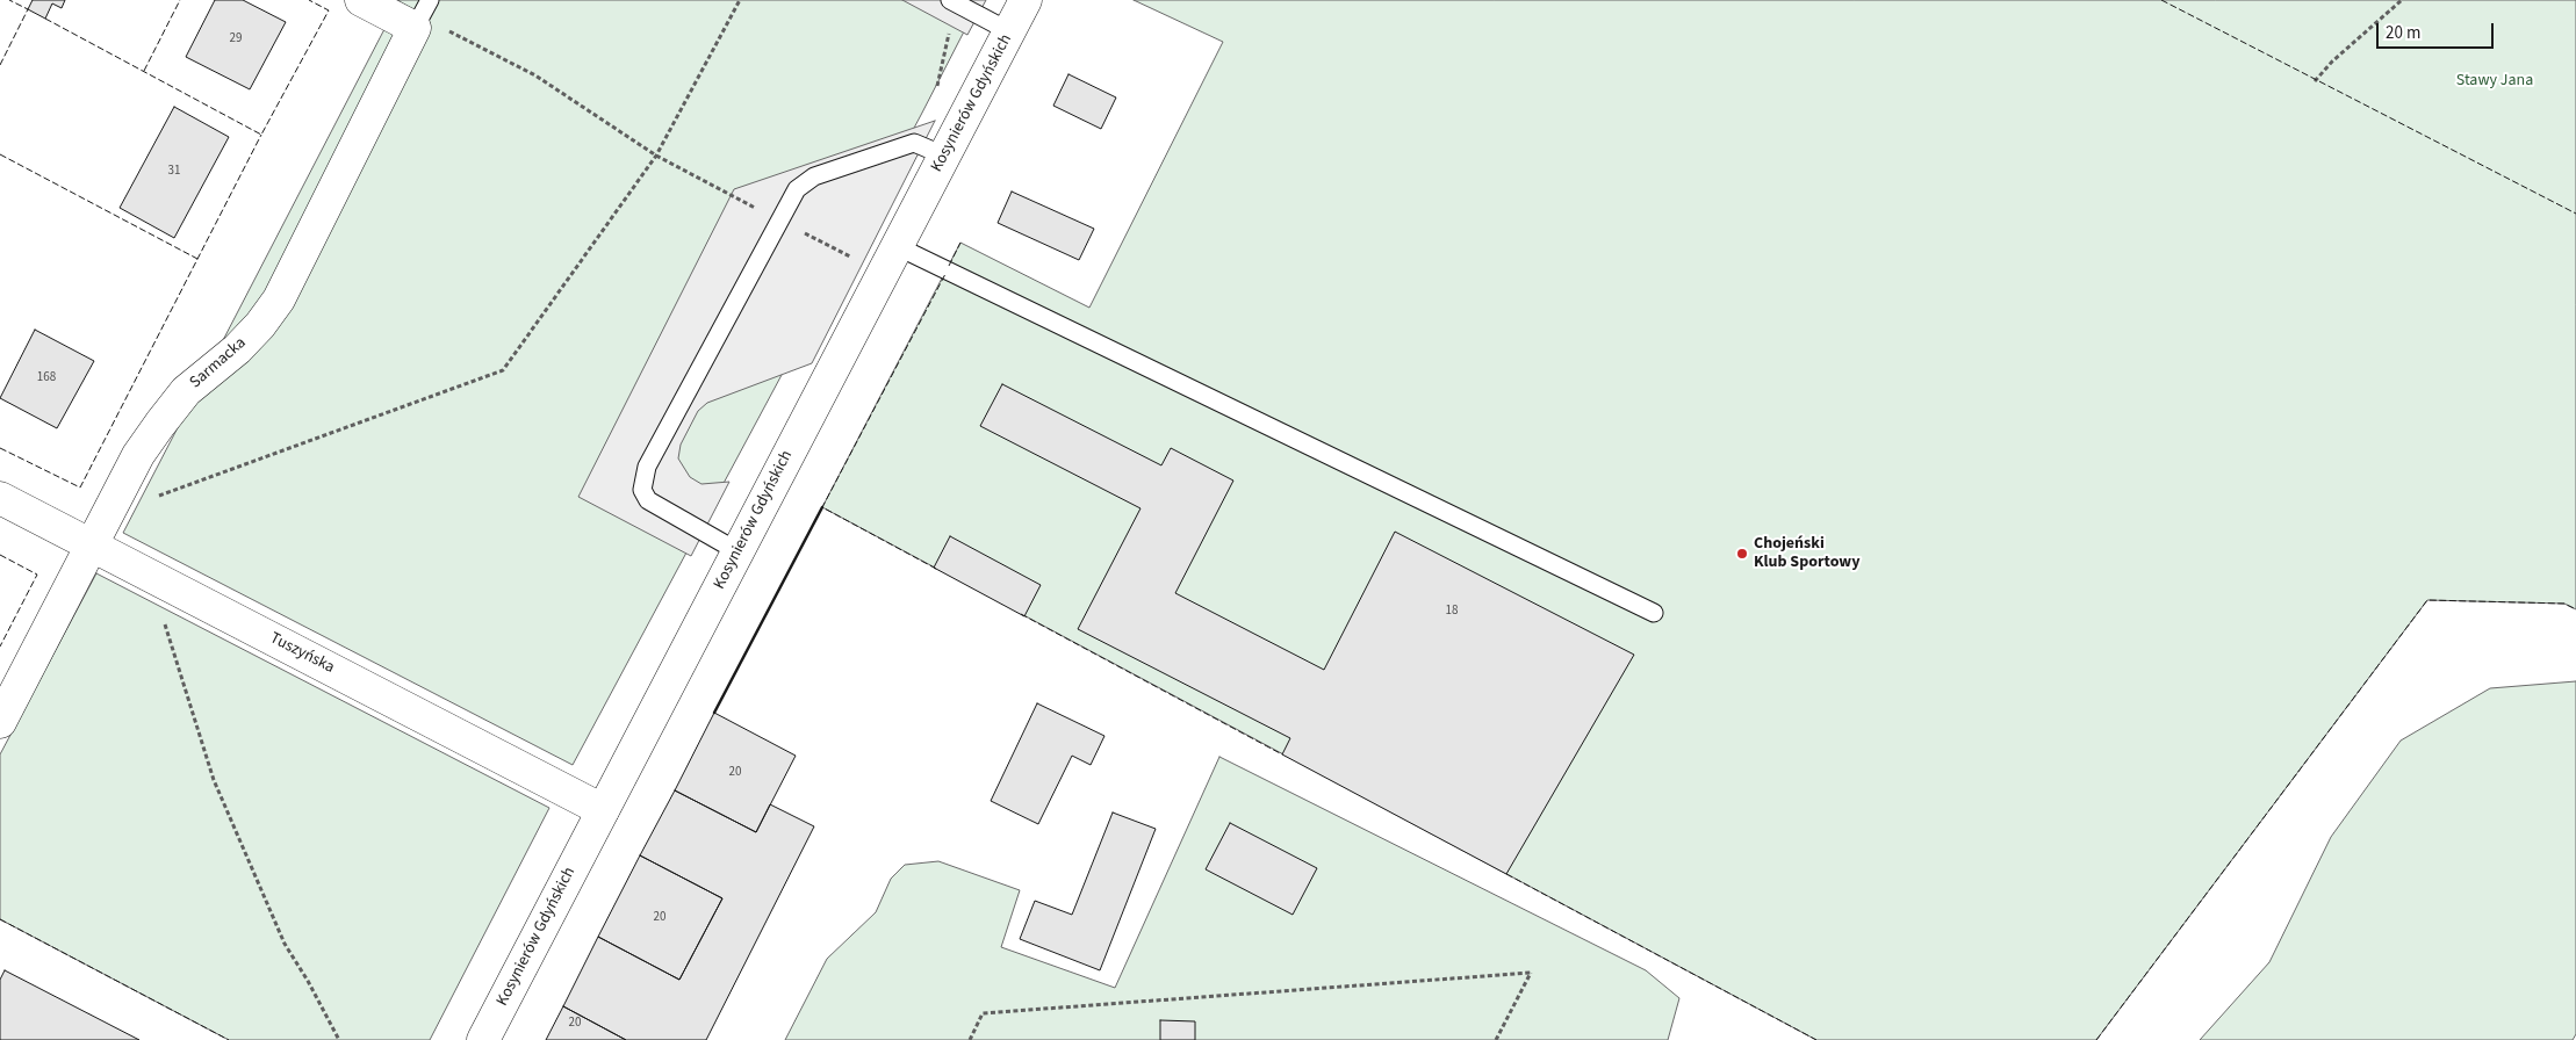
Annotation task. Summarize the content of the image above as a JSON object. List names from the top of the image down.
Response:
{
  "streets": {
    "street": ["Kosynierów Gdyńskich", "Sarmacka", "Tuszyńska"]
  },
  "crossings": [
    ["Kosynierów Gdyńskich", "Tuszyńska"],
    ["Sarmacka", "Tuszyńska"]
  ],
  "parks": ["Stawy Jana"],
  "places": ["Chojeński Klub Sportowy"],
  "house_numbers": [
    "29",
    "31",
    "168",
    "18",
    "20",
    "20",
    "20"
  ],
  "scale_bar": "20 m"
}
